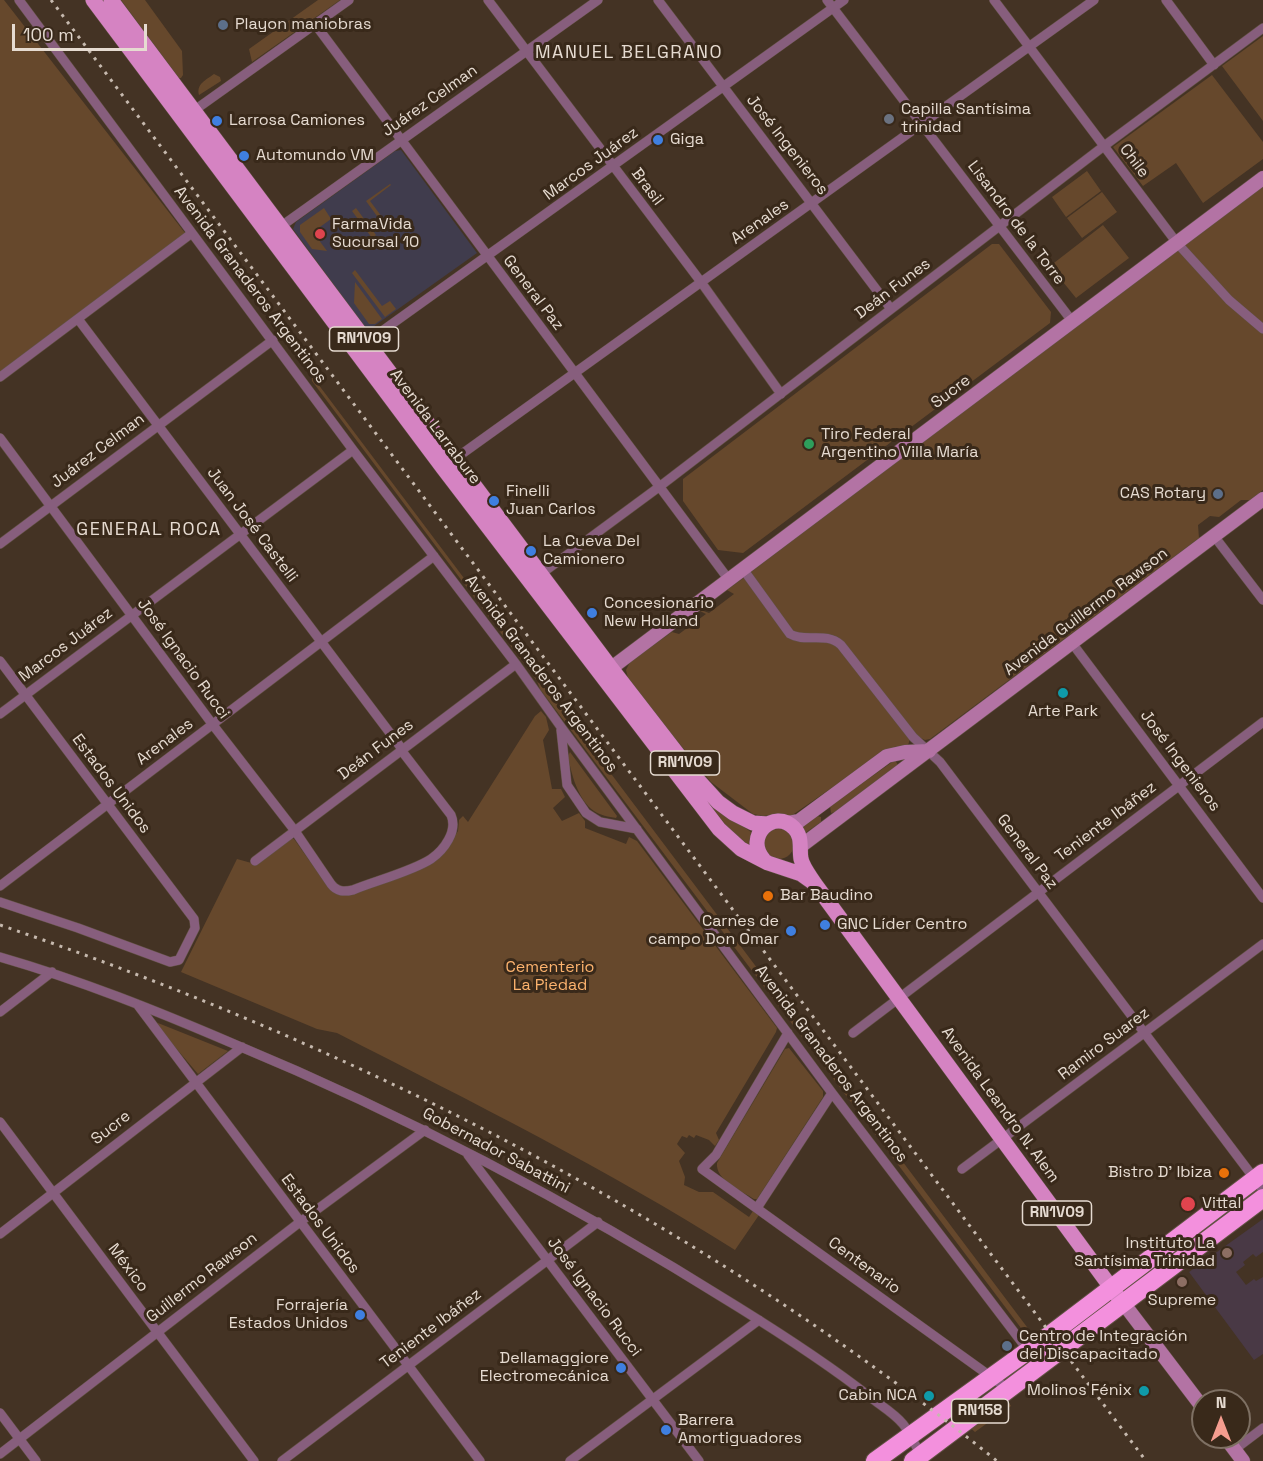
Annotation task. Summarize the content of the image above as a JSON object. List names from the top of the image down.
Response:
{
  "streets": {
    "highway": ["RN158"],
    "main road": [
      "RN1V09",
      "Sucre",
      "Avenida Larrabure",
      "Avenida Guillermo Rawson",
      "Avenida Leandro N. Alem"
    ],
    "street": [
      "Juárez Celman",
      "José Ingenieros",
      "Chile",
      "Marcos Juárez",
      "Brasil",
      "Arenales",
      "Lisandro de la Torre",
      "Avenida Granaderos Argentinos",
      "Deán Funes",
      "General Paz",
      "Juan José Castelli",
      "José Ignacio Rucci",
      "Estados Unidos",
      "Teniente Ibáñez",
      "Ramiro Suarez",
      "Gobernador Sabattini",
      "Centenario",
      "México",
      "Guillermo Rawson"
    ]
  },
  "crossings": [
    ["Juárez Celman", "Brasil"],
    ["Juárez Celman", "Avenida Granaderos Argentinos"],
    ["Juárez Celman", "General Paz"],
    ["Juárez Celman", "Avenida Larrabure"],
    ["Juárez Celman", "Juan José Castelli"],
    ["Juárez Celman", "José Ignacio Rucci"],
    ["José Ingenieros", "Marcos Juárez"],
    ["José Ingenieros", "Arenales"],
    ["José Ingenieros", "Deán Funes"],
    ["José Ingenieros", "Avenida Guillermo Rawson"],
    ["José Ingenieros", "Teniente Ibáñez"],
    ["Chile", "Arenales"],
    ["Chile", "Deán Funes"],
    ["Chile", "Sucre"],
    ["Marcos Juárez", "Brasil"],
    ["Marcos Juárez", "Lisandro de la Torre"],
    ["Marcos Juárez", "Avenida Granaderos Argentinos"],
    ["Marcos Juárez", "General Paz"],
    ["Marcos Juárez", "Avenida Larrabure"],
    ["Marcos Juárez", "Juan José Castelli"],
    ["Marcos Juárez", "José Ignacio Rucci"],
    ["Marcos Juárez", "Estados Unidos"],
    ["Brasil", "Arenales"],
    ["Brasil", "Deán Funes"],
    ["Arenales", "Lisandro de la Torre"],
    ["Arenales", "Avenida Granaderos Argentinos"],
    ["Arenales", "General Paz"],
    ["Arenales", "Avenida Larrabure"],
    ["Arenales", "Juan José Castelli"],
    ["Arenales", "José Ignacio Rucci"],
    ["Arenales", "Estados Unidos"],
    ["Lisandro de la Torre", "Deán Funes"],
    ["Lisandro de la Torre", "Sucre"],
    ["Avenida Granaderos Argentinos", "Deán Funes"],
    ["Avenida Granaderos Argentinos", "Centenario"],
    ["Avenida Granaderos Argentinos", "RN158"],
    ["Deán Funes", "General Paz"],
    ["Deán Funes", "Avenida Larrabure"],
    ["Deán Funes", "Juan José Castelli"],
    ["Deán Funes", "José Ignacio Rucci"],
    ["General Paz", "Sucre"],
    ["General Paz", "Avenida Guillermo Rawson"],
    ["General Paz", "Teniente Ibáñez"],
    ["General Paz", "Ramiro Suarez"],
    ["General Paz", "RN158"],
    ["RN1V09", "Avenida Larrabure"],
    ["RN1V09", "Avenida Guillermo Rawson"],
    ["RN1V09", "Avenida Leandro N. Alem"],
    ["Sucre", "Avenida Larrabure"],
    ["Sucre", "Estados Unidos"],
    ["Sucre", "Gobernador Sabattini"],
    ["Sucre", "México"],
    ["Avenida Larrabure", "Avenida Guillermo Rawson"],
    ["Avenida Larrabure", "Avenida Leandro N. Alem"],
    ["Juan José Castelli", "José Ignacio Rucci"],
    ["Avenida Guillermo Rawson", "Avenida Leandro N. Alem"],
    ["José Ignacio Rucci", "Teniente Ibáñez"],
    ["José Ignacio Rucci", "Gobernador Sabattini"],
    ["Estados Unidos", "Teniente Ibáñez"],
    ["Estados Unidos", "Gobernador Sabattini"],
    ["Estados Unidos", "Guillermo Rawson"],
    ["Teniente Ibáñez", "Avenida Leandro N. Alem"],
    ["Teniente Ibáñez", "Gobernador Sabattini"],
    ["Ramiro Suarez", "Avenida Leandro N. Alem"],
    ["Avenida Leandro N. Alem", "RN158"],
    ["Gobernador Sabattini", "Guillermo Rawson"],
    ["Gobernador Sabattini", "RN158"],
    ["Centenario", "RN158"],
    ["México", "Guillermo Rawson"]
  ],
  "districts": ["MANUEL BELGRANO", "GENERAL ROCA"],
  "parks": ["Cementerio La Piedad"],
  "places": [
    "Playon maniobras",
    "Capilla Santísima trinidad",
    "Larrosa Camiones",
    "Giga",
    "Automundo VM",
    "FarmaVida Sucursal 10",
    "Tiro Federal Argentino Villa María",
    "CAS Rotary",
    "Finelli Juan Carlos",
    "La Cueva Del Camionero",
    "Concesionario New Holland",
    "Arte Park",
    "Bar Baudino",
    "GNC Líder Centro",
    "Carnes de campo Don Omar",
    "Bistro D' Ibiza",
    "Vittal",
    "Instituto La Santísima Trinidad",
    "Supreme",
    "Forrajería Estados Unidos",
    "Centro de Integración del Discapacitado",
    "Dellamaggiore Electromecánica",
    "Molinos Fénix",
    "Cabin NCA",
    "Barrera Amortiguadores"
  ],
  "scale_bar": "100 m",
  "north": "top"
}
